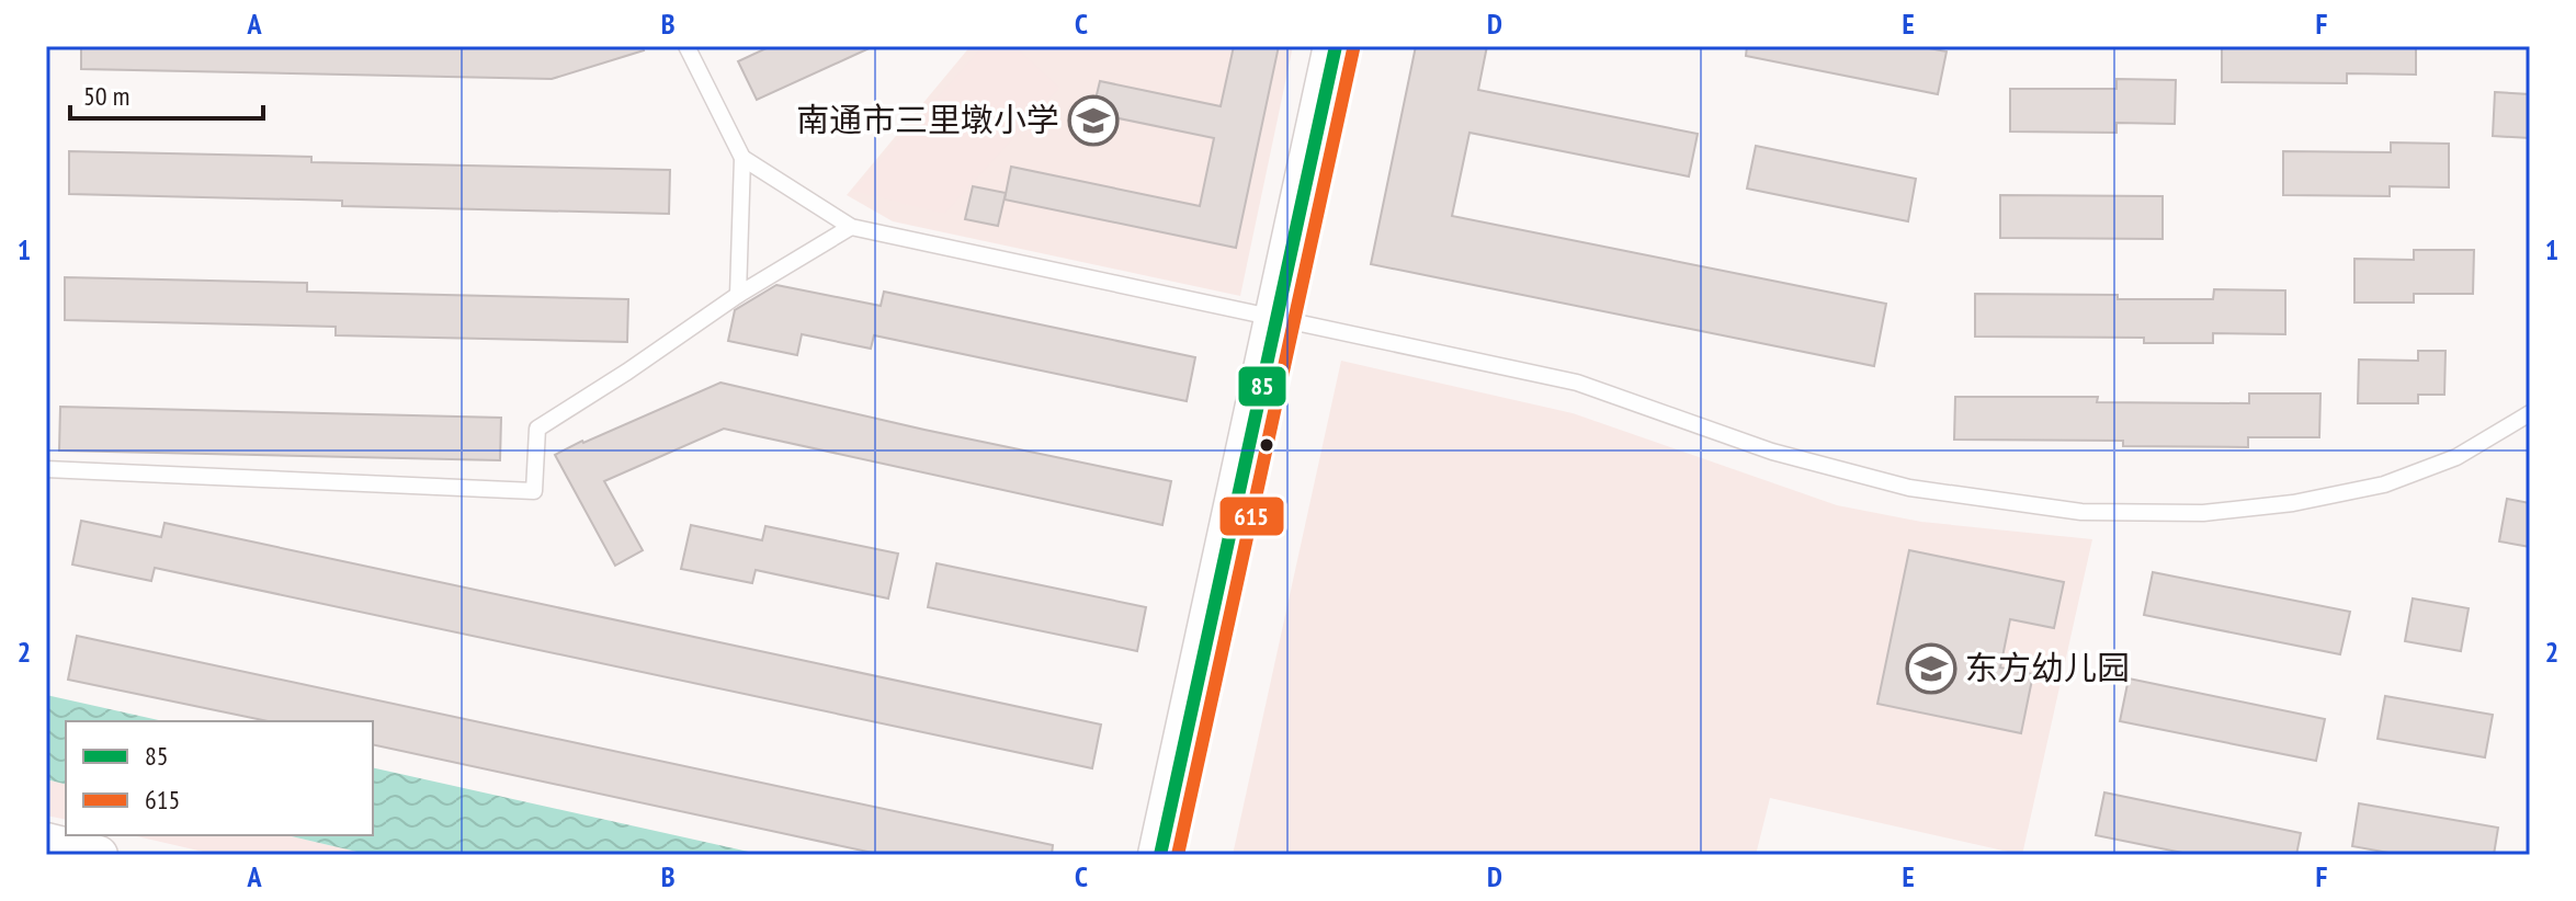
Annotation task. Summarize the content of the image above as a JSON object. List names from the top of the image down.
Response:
{
  "places": {
    "school or university": ["南通市三里墩小学", "东方幼儿园"]
  },
  "lines": ["transit line 85", "transit line 615"],
  "legend": ["85", "615"],
  "scale_bar": "50 m",
  "grid": {
    "columns": [
      "A",
      "B",
      "C",
      "D",
      "E",
      "F"
    ],
    "rows": ["1", "2"]
  }
}
